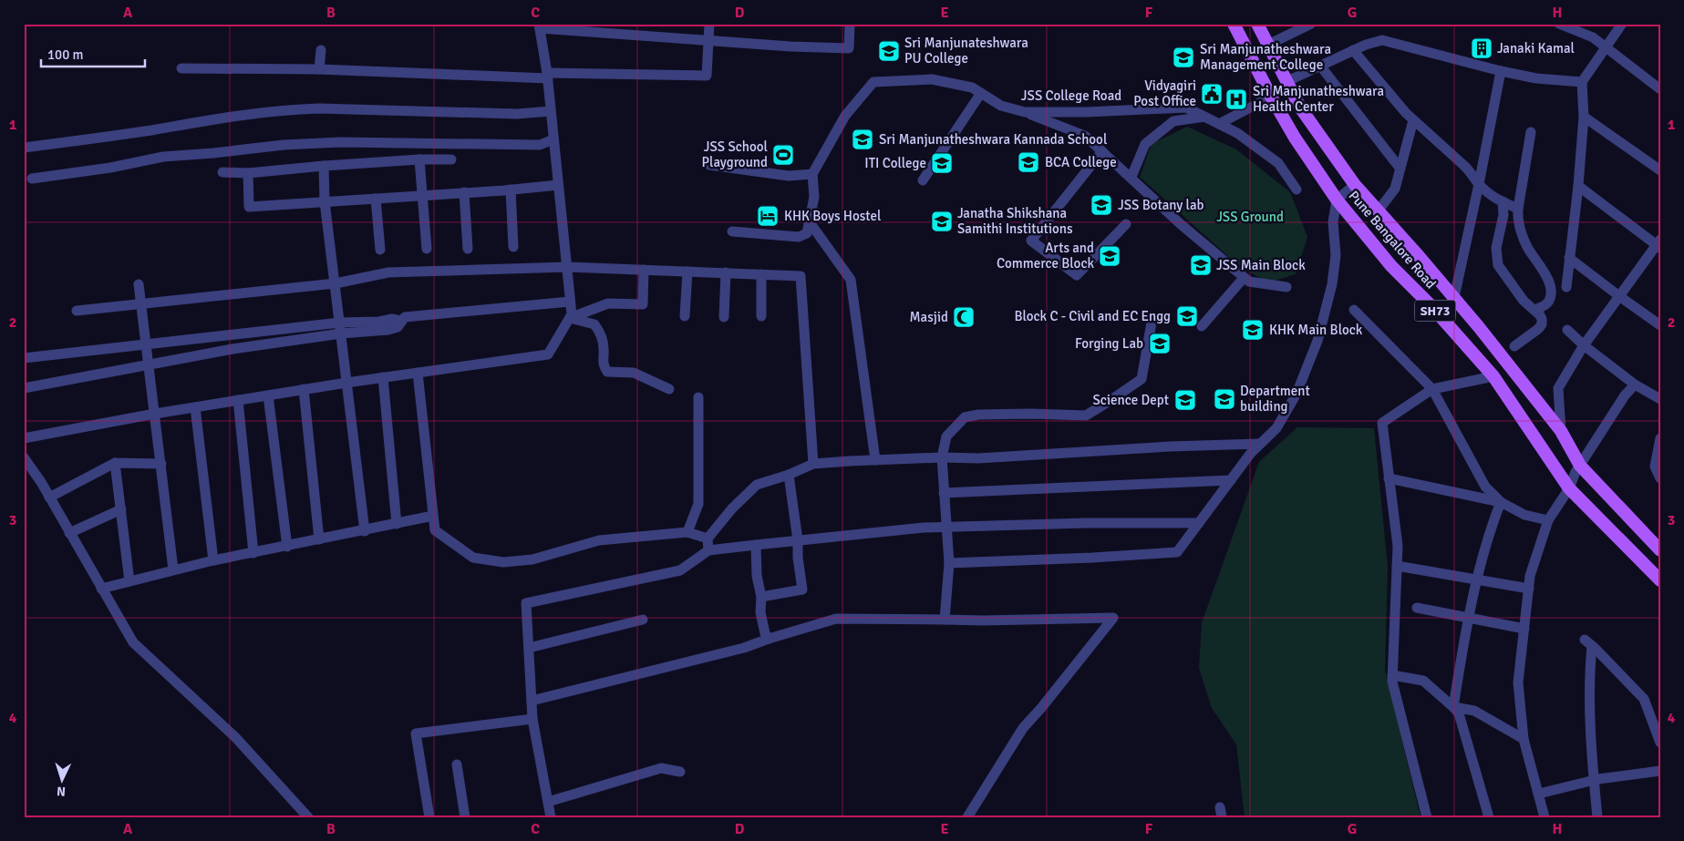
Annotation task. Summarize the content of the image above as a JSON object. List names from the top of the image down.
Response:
{
  "streets": {
    "main road": ["Pune Bangalore Road", "SH73"],
    "street": ["JSS College Road"]
  },
  "parks": ["JSS Ground"],
  "places": {
    "building": ["Janaki Kamal"],
    "school or university": [
      "Sri Manjunateshwara PU College",
      "Sri Manjunatheshwara Management College",
      "Sri Manjunatheshwara Kannada School",
      "BCA College",
      "ITI College",
      "JSS Botany lab",
      "Janatha Shikshana Samithi Institutions",
      "Arts and Commerce Block",
      "JSS Main Block",
      "Block C - Civil and EC Engg",
      "KHK Main Block",
      "Forging Lab",
      "Department building",
      "Science Dept"
    ],
    "public building": ["Vidyagiri Post Office"],
    "hospital": ["Sri Manjunatheshwara Health Center"],
    "sports": ["JSS School Playground"],
    "hotel": ["KHK Boys Hostel"],
    "mosque": ["Masjid"]
  },
  "scale_bar": "100 m",
  "north": "bottom",
  "grid": {
    "columns": [
      "A",
      "B",
      "C",
      "D",
      "E",
      "F",
      "G",
      "H"
    ],
    "rows": [
      "1",
      "2",
      "3",
      "4"
    ]
  }
}
